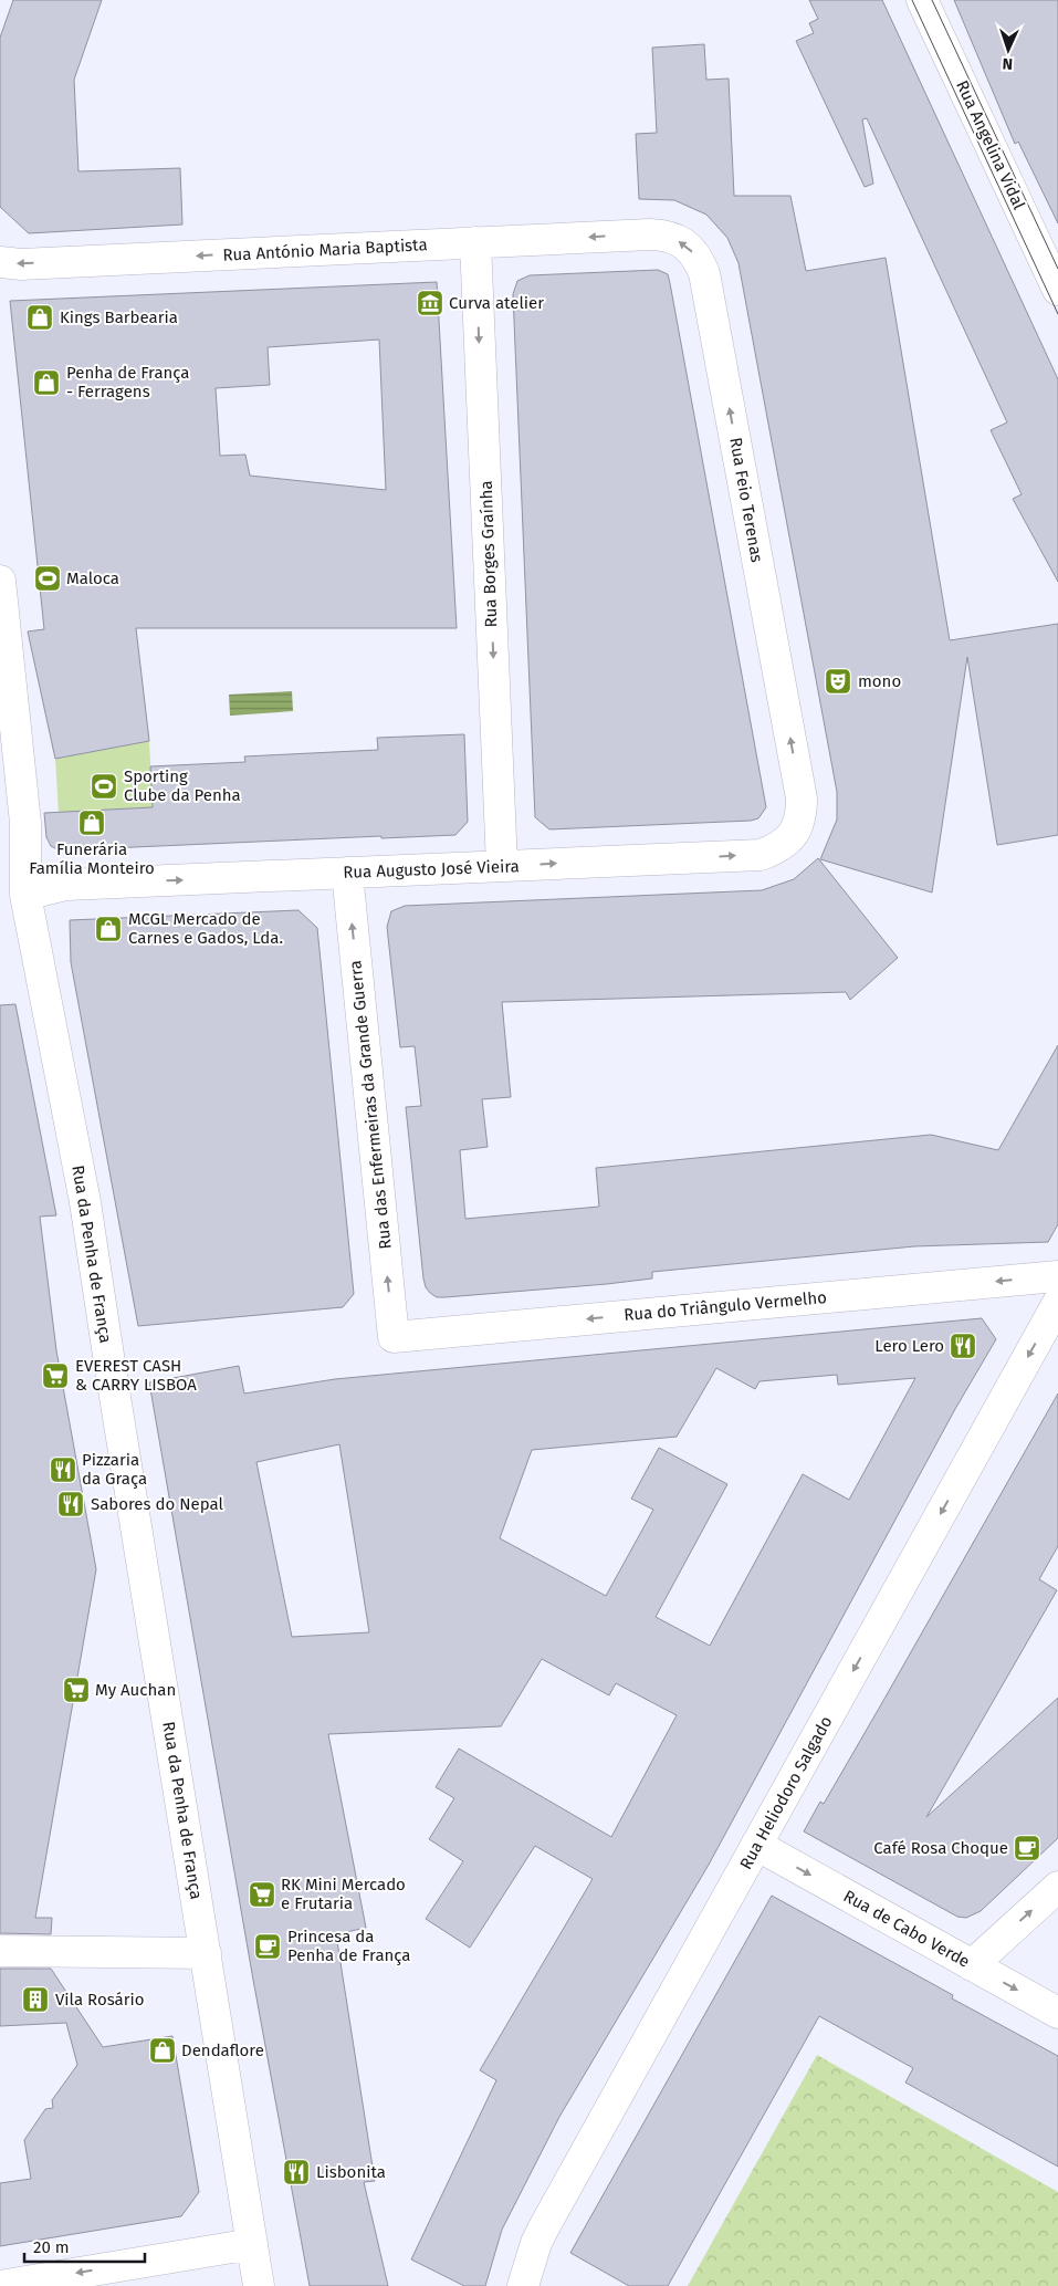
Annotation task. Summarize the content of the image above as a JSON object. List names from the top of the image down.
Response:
{
  "streets": {
    "street": [
      "Rua Angelina Vidal",
      "Rua António Maria Baptista",
      "Rua Feio Terenas",
      "Rua Borges Graínha",
      "Rua Augusto José Vieira",
      "Rua das Enfermeiras da Grande Guerra",
      "Rua da Penha de França",
      "Rua do Triângulo Vermelho",
      "Rua Heliodoro Salgado",
      "Rua de Cabo Verde"
    ]
  },
  "crossings": [
    ["Rua António Maria Baptista", "Rua Feio Terenas"],
    ["Rua António Maria Baptista", "Rua Borges Graínha"],
    ["Rua Feio Terenas", "Rua Augusto José Vieira"],
    ["Rua Borges Graínha", "Rua Augusto José Vieira"],
    ["Rua Augusto José Vieira", "Rua das Enfermeiras da Grande Guerra"],
    ["Rua Augusto José Vieira", "Rua da Penha de França"],
    ["Rua das Enfermeiras da Grande Guerra", "Rua do Triângulo Vermelho"],
    ["Rua Heliodoro Salgado", "Rua de Cabo Verde"]
  ],
  "one_way": [
    "Rua António Maria Baptista",
    "Rua Feio Terenas",
    "Rua Borges Graínha",
    "Rua Augusto José Vieira",
    "Rua das Enfermeiras da Grande Guerra",
    "Rua do Triângulo Vermelho",
    "Rua Heliodoro Salgado",
    "Rua de Cabo Verde"
  ],
  "places": {
    "museum": ["Curva atelier"],
    "shop": [
      "Kings Barbearia",
      "Penha de França - Ferragens",
      "Funerária Família Monteiro",
      "MCGL Mercado de Carnes e Gados, Lda.",
      "Dendaflore"
    ],
    "sports": ["Maloca", "Sporting Clube da Penha"],
    "theatre": ["mono"],
    "restaurant": [
      "Lero Lero",
      "Pizzaria da Graça",
      "Sabores do Nepal",
      "Lisbonita"
    ],
    "supermarket": ["EVEREST CASH & CARRY LISBOA", "My Auchan", "RK Mini Mercado e Frutaria"],
    "cafe": ["Café Rosa Choque", "Princesa da Penha de França"],
    "building": ["Vila Rosário"]
  },
  "scale_bar": "20 m",
  "north": "bottom"
}
